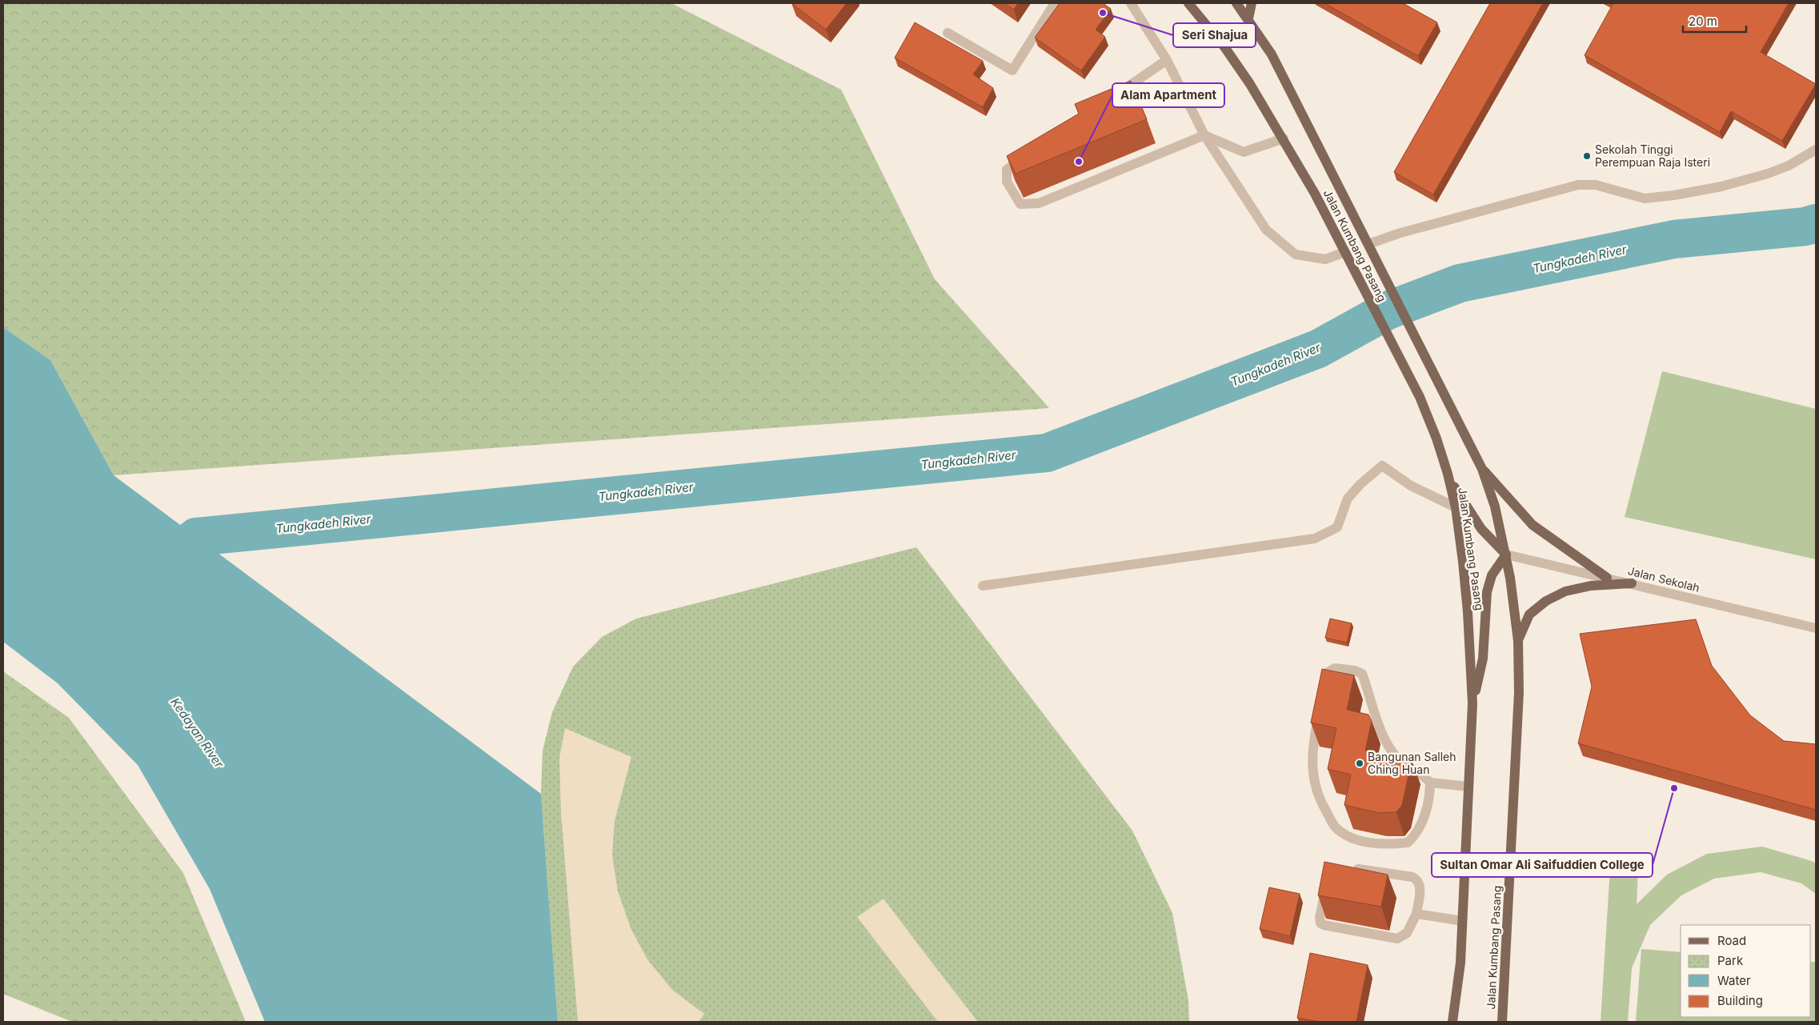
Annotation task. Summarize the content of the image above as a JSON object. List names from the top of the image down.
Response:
{
  "streets": {
    "main road": ["Jalan Kumbang Pasang"],
    "street": ["Jalan Sekolah"]
  },
  "crossings": [
    ["Jalan Kumbang Pasang", "Jalan Sekolah"]
  ],
  "water": ["Tungkadeh River", "Kedayan River"],
  "places": [
    "Seri Shajua",
    "Sekolah Tinggi Perempuan Raja Isteri",
    "Alam Apartment",
    "Bangunan Salleh Ching Huan",
    "Sultan Omar Ali Saifuddien College"
  ],
  "legend": [
    "Road",
    "Park",
    "Water",
    "Building"
  ],
  "scale_bar": "20 m"
}
